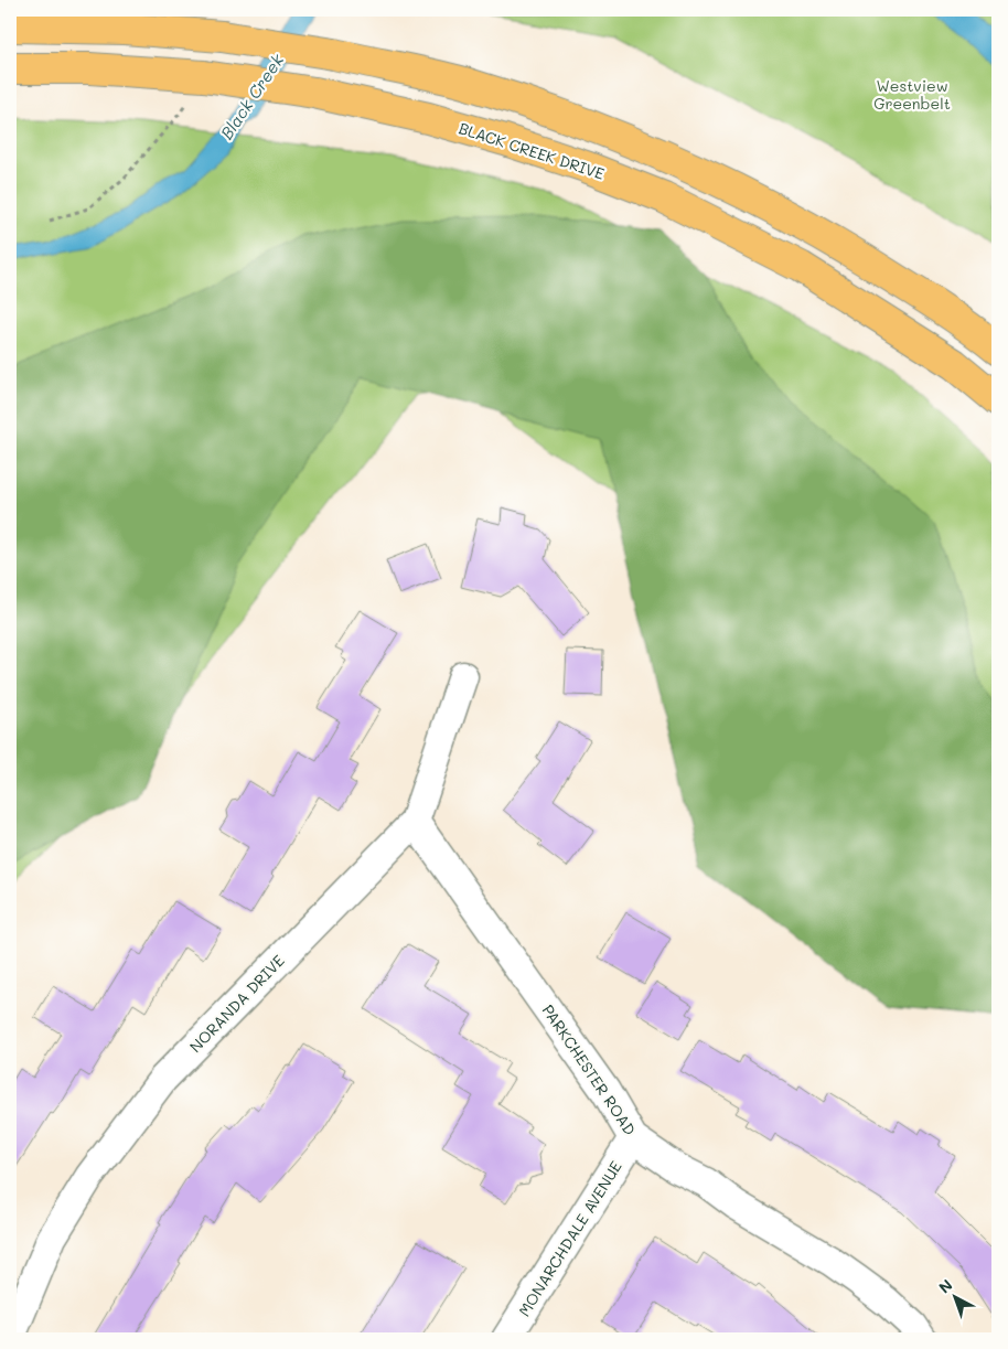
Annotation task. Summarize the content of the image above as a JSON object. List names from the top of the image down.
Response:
{
  "streets": {
    "main road": ["BLACK CREEK DRIVE"],
    "street": ["NORANDA DRIVE", "PARKCHESTER ROAD", "MONARCHDALE AVENUE"]
  },
  "crossings": [
    ["NORANDA DRIVE", "PARKCHESTER ROAD"],
    ["PARKCHESTER ROAD", "MONARCHDALE AVENUE"]
  ],
  "water": ["Black Creek"],
  "parks": ["Westview Greenbelt"],
  "north": "top left"
}
